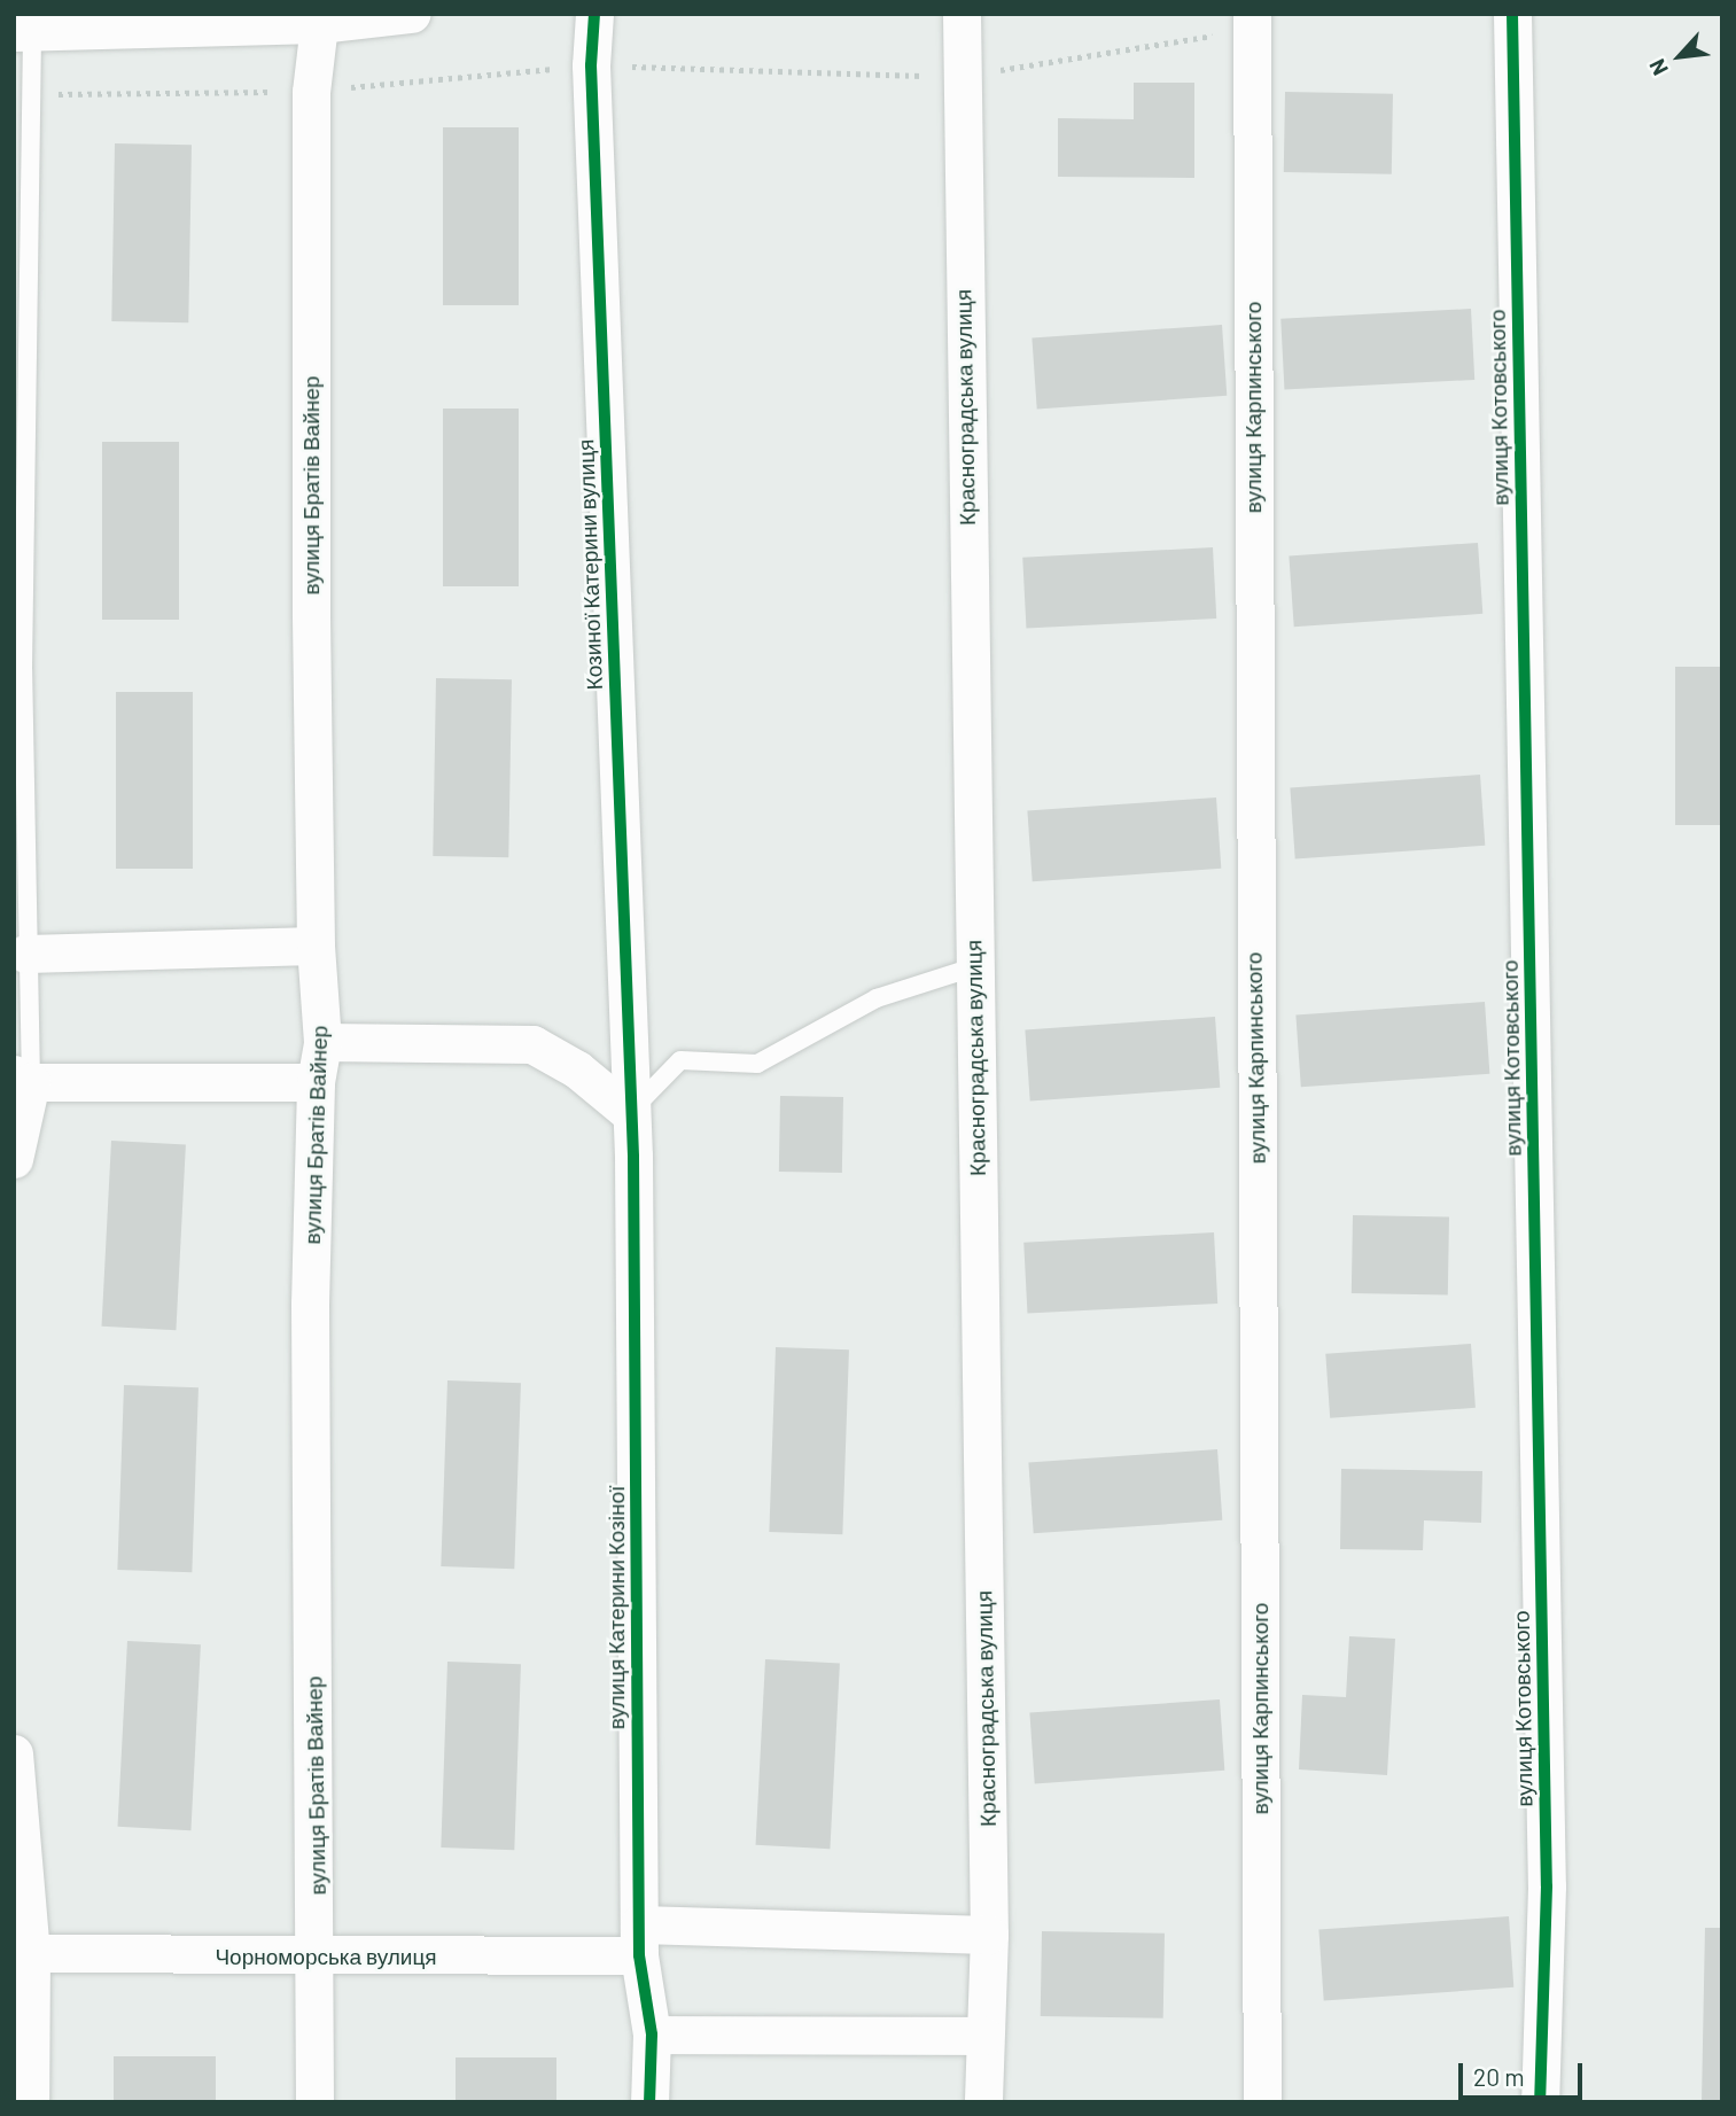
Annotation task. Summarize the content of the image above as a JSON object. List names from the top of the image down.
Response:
{
  "streets": {
    "street": [
      "Красноградська вулиця",
      "вулиця Карпинського",
      "вулиця Котовського",
      "вулиця Братів Вайнер",
      "Козиної Катерини вулиця",
      "вулиця Катерини Козіної",
      "Чорноморська вулиця"
    ]
  },
  "crossings": [
    ["Красноградська вулиця", "Чорноморська вулиця"],
    ["вулиця Братів Вайнер", "Чорноморська вулиця"],
    ["Козиної Катерини вулиця", "вулиця Катерини Козіної"],
    ["вулиця Катерини Козіної", "Чорноморська вулиця"]
  ],
  "scale_bar": "20 m",
  "north": "bottom left"
}
